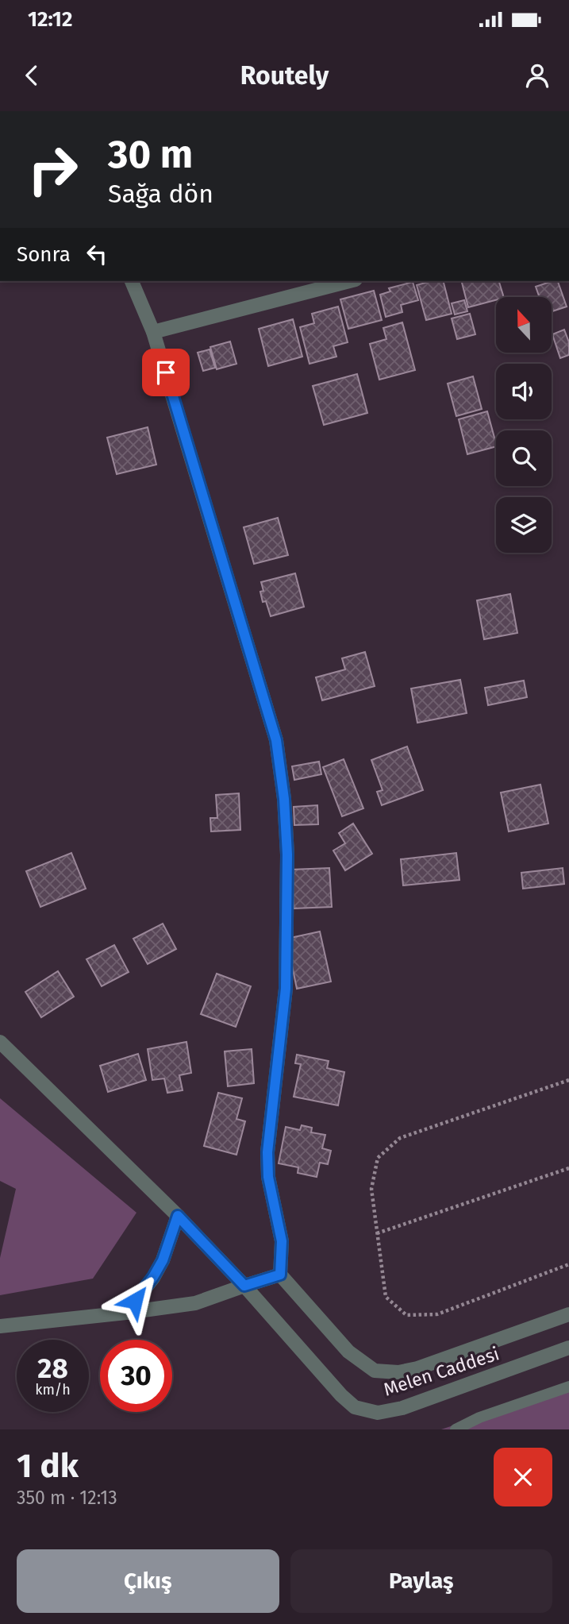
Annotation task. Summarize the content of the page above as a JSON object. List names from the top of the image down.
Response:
{
  "streets": {
    "street": ["Melen Caddesi"]
  },
  "north": "top",
  "page": {
    "status": "12:12",
    "header": "Routely",
    "turn": ["30 m", "Sağa dön"],
    "then": "Sonra",
    "speed": "28 km/h",
    "limit": "30",
    "heading": ["1 dk", "350 m · 12:13"],
    "buttons": ["Çıkış", "Paylaş"]
  }
}
